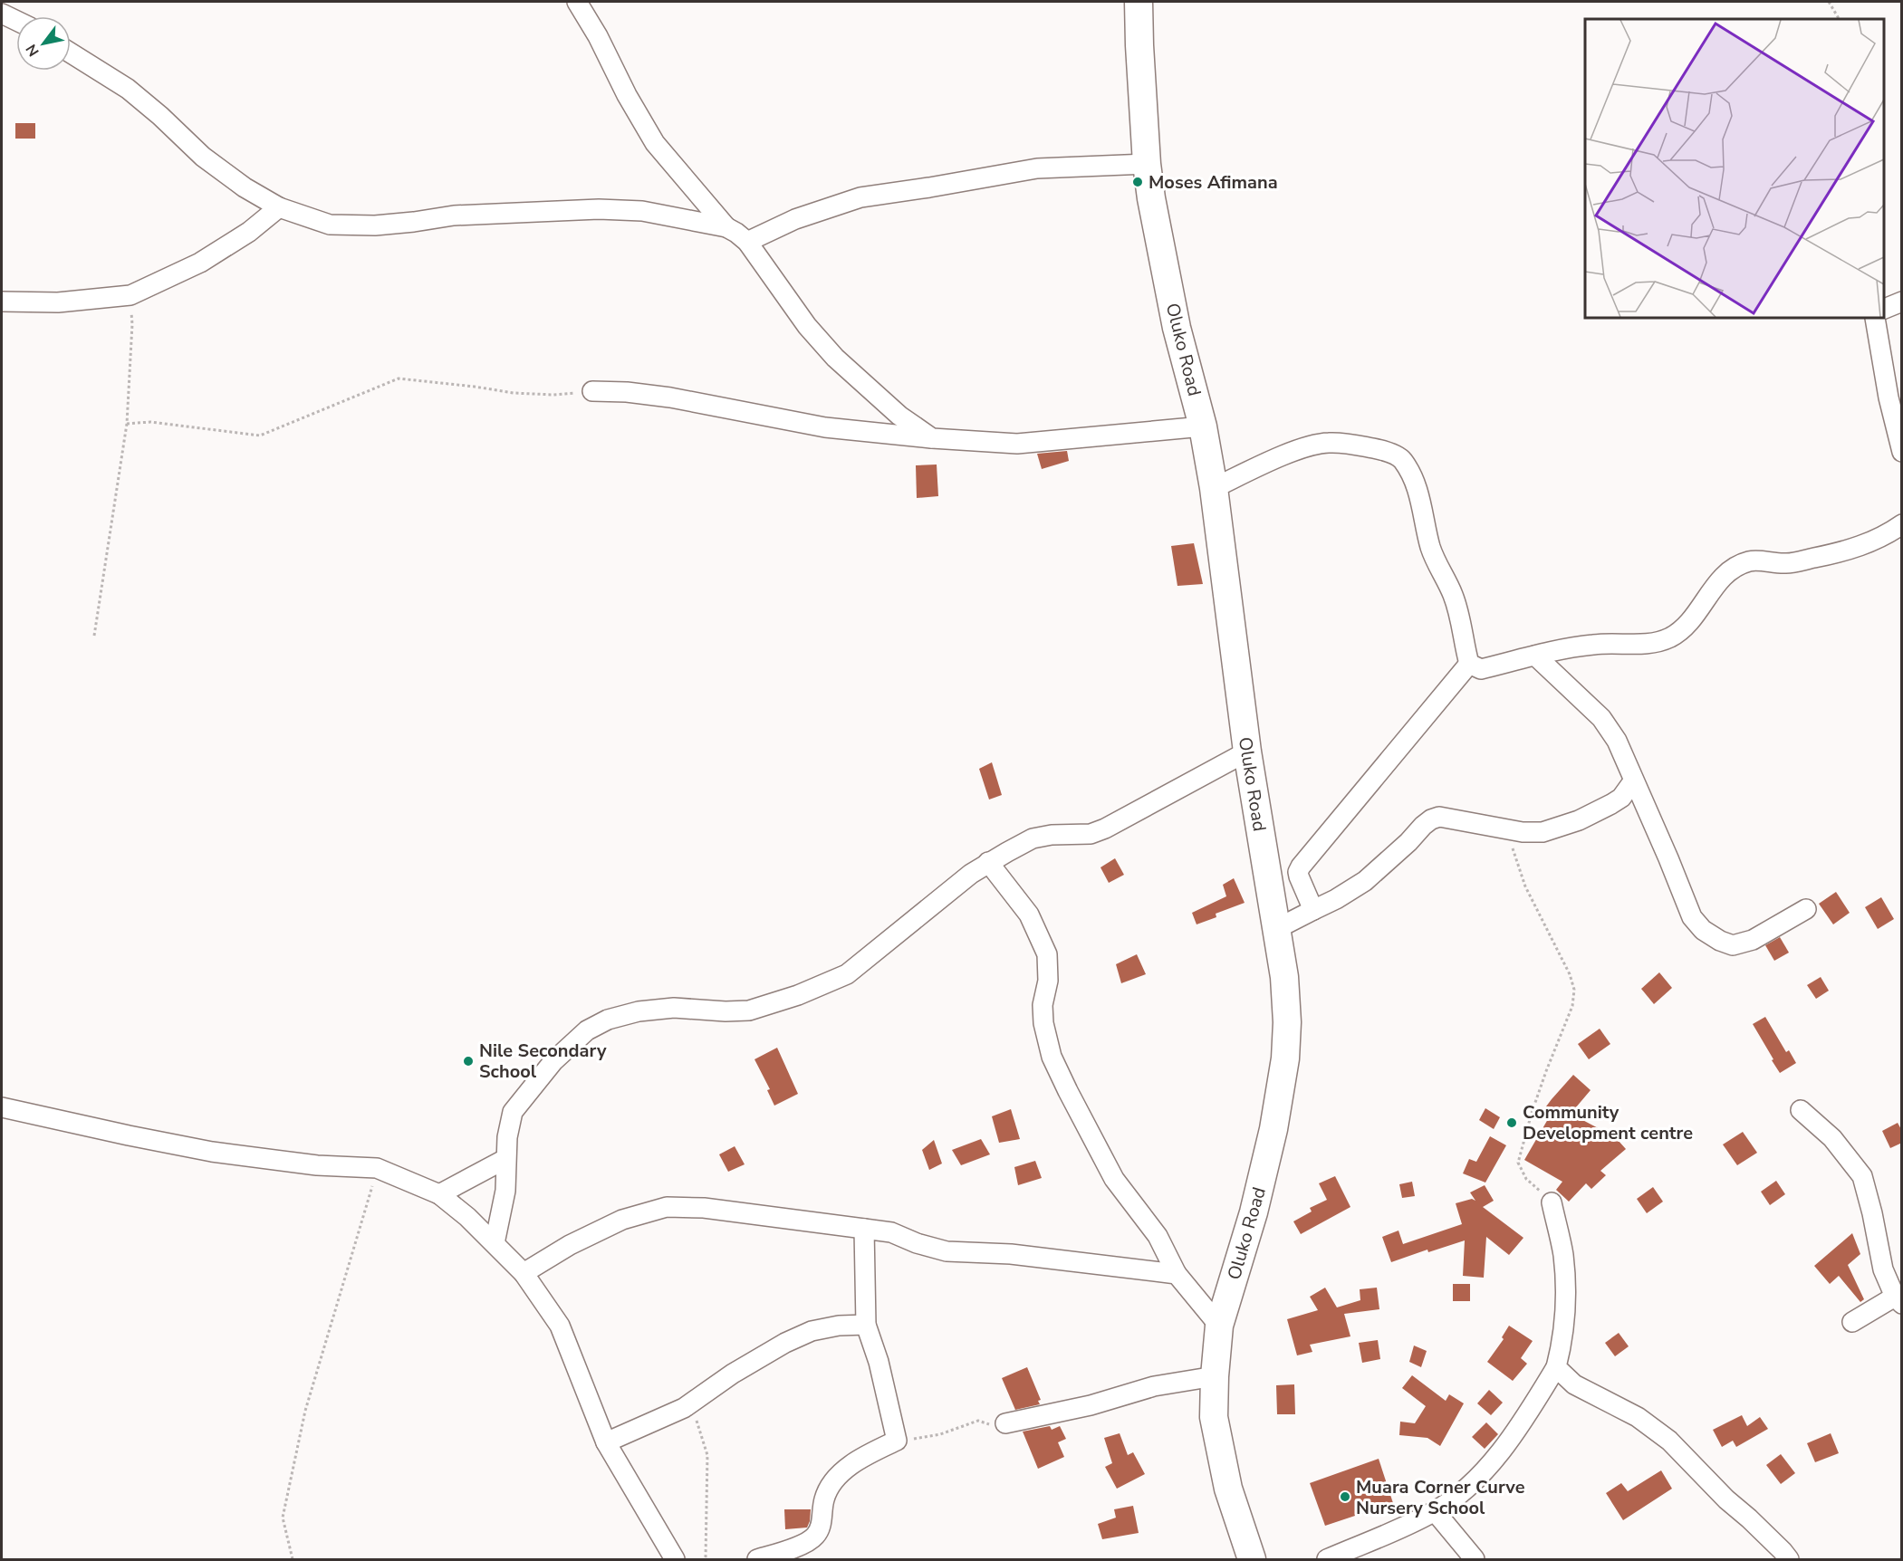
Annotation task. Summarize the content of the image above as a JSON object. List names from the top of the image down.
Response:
{
  "streets": {
    "main road": ["Oluko Road"]
  },
  "places": [
    "Moses Afimana",
    "Nile Secondary School",
    "Community Development centre",
    "Muara Corner Curve Nursery School"
  ],
  "north": "bottom left"
}
